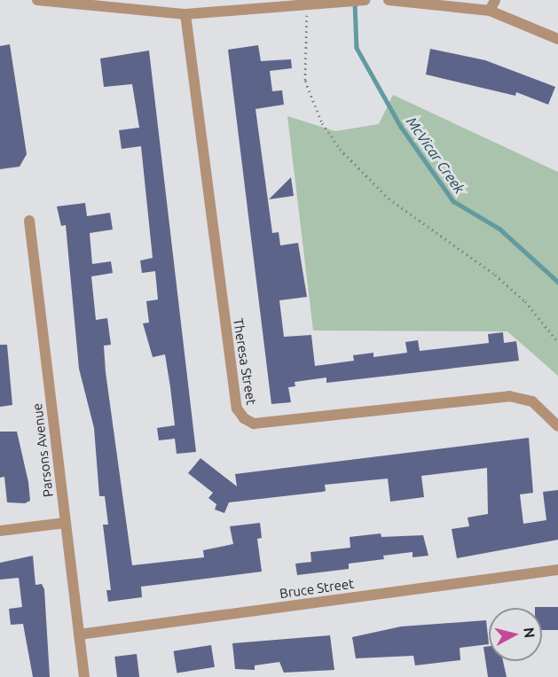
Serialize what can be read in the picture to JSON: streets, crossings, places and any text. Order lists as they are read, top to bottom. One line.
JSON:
{"streets":{"street":["Theresa Street","Parsons Avenue","Bruce Street"]},"crossings":[["Parsons Avenue","Bruce Street"]],"water":["McVicar Creek"],"north":"right"}
